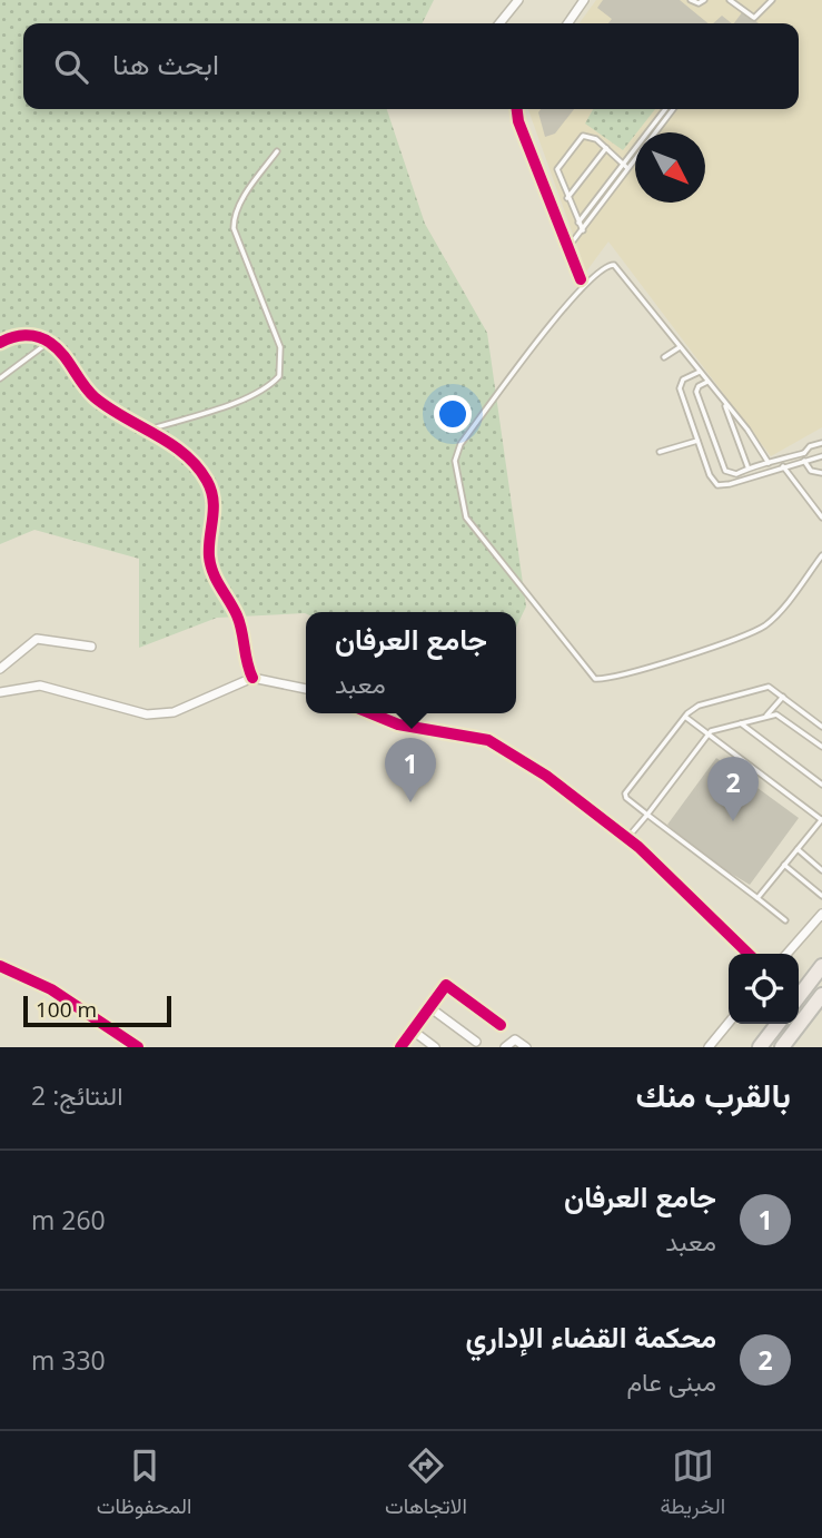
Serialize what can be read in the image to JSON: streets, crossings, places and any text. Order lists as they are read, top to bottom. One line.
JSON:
{"scale_bar":"100 m","north":"bottom right","page":{"search":"ابحث هنا","popup":["جامع العرفان","معبد"],"pins":["1","2"],"scale":"100 m","heading":["بالقرب منك","النتائج: 2"],"list":[{"mark":"1","name":"جامع العرفان","note":"معبد","value":"260 m"},{"mark":"2","name":"محكمة القضاء الإداري","note":"مبنى عام","value":"330 m"}],"nav":["الخريطة","الاتجاهات","المحفوظات"]}}
